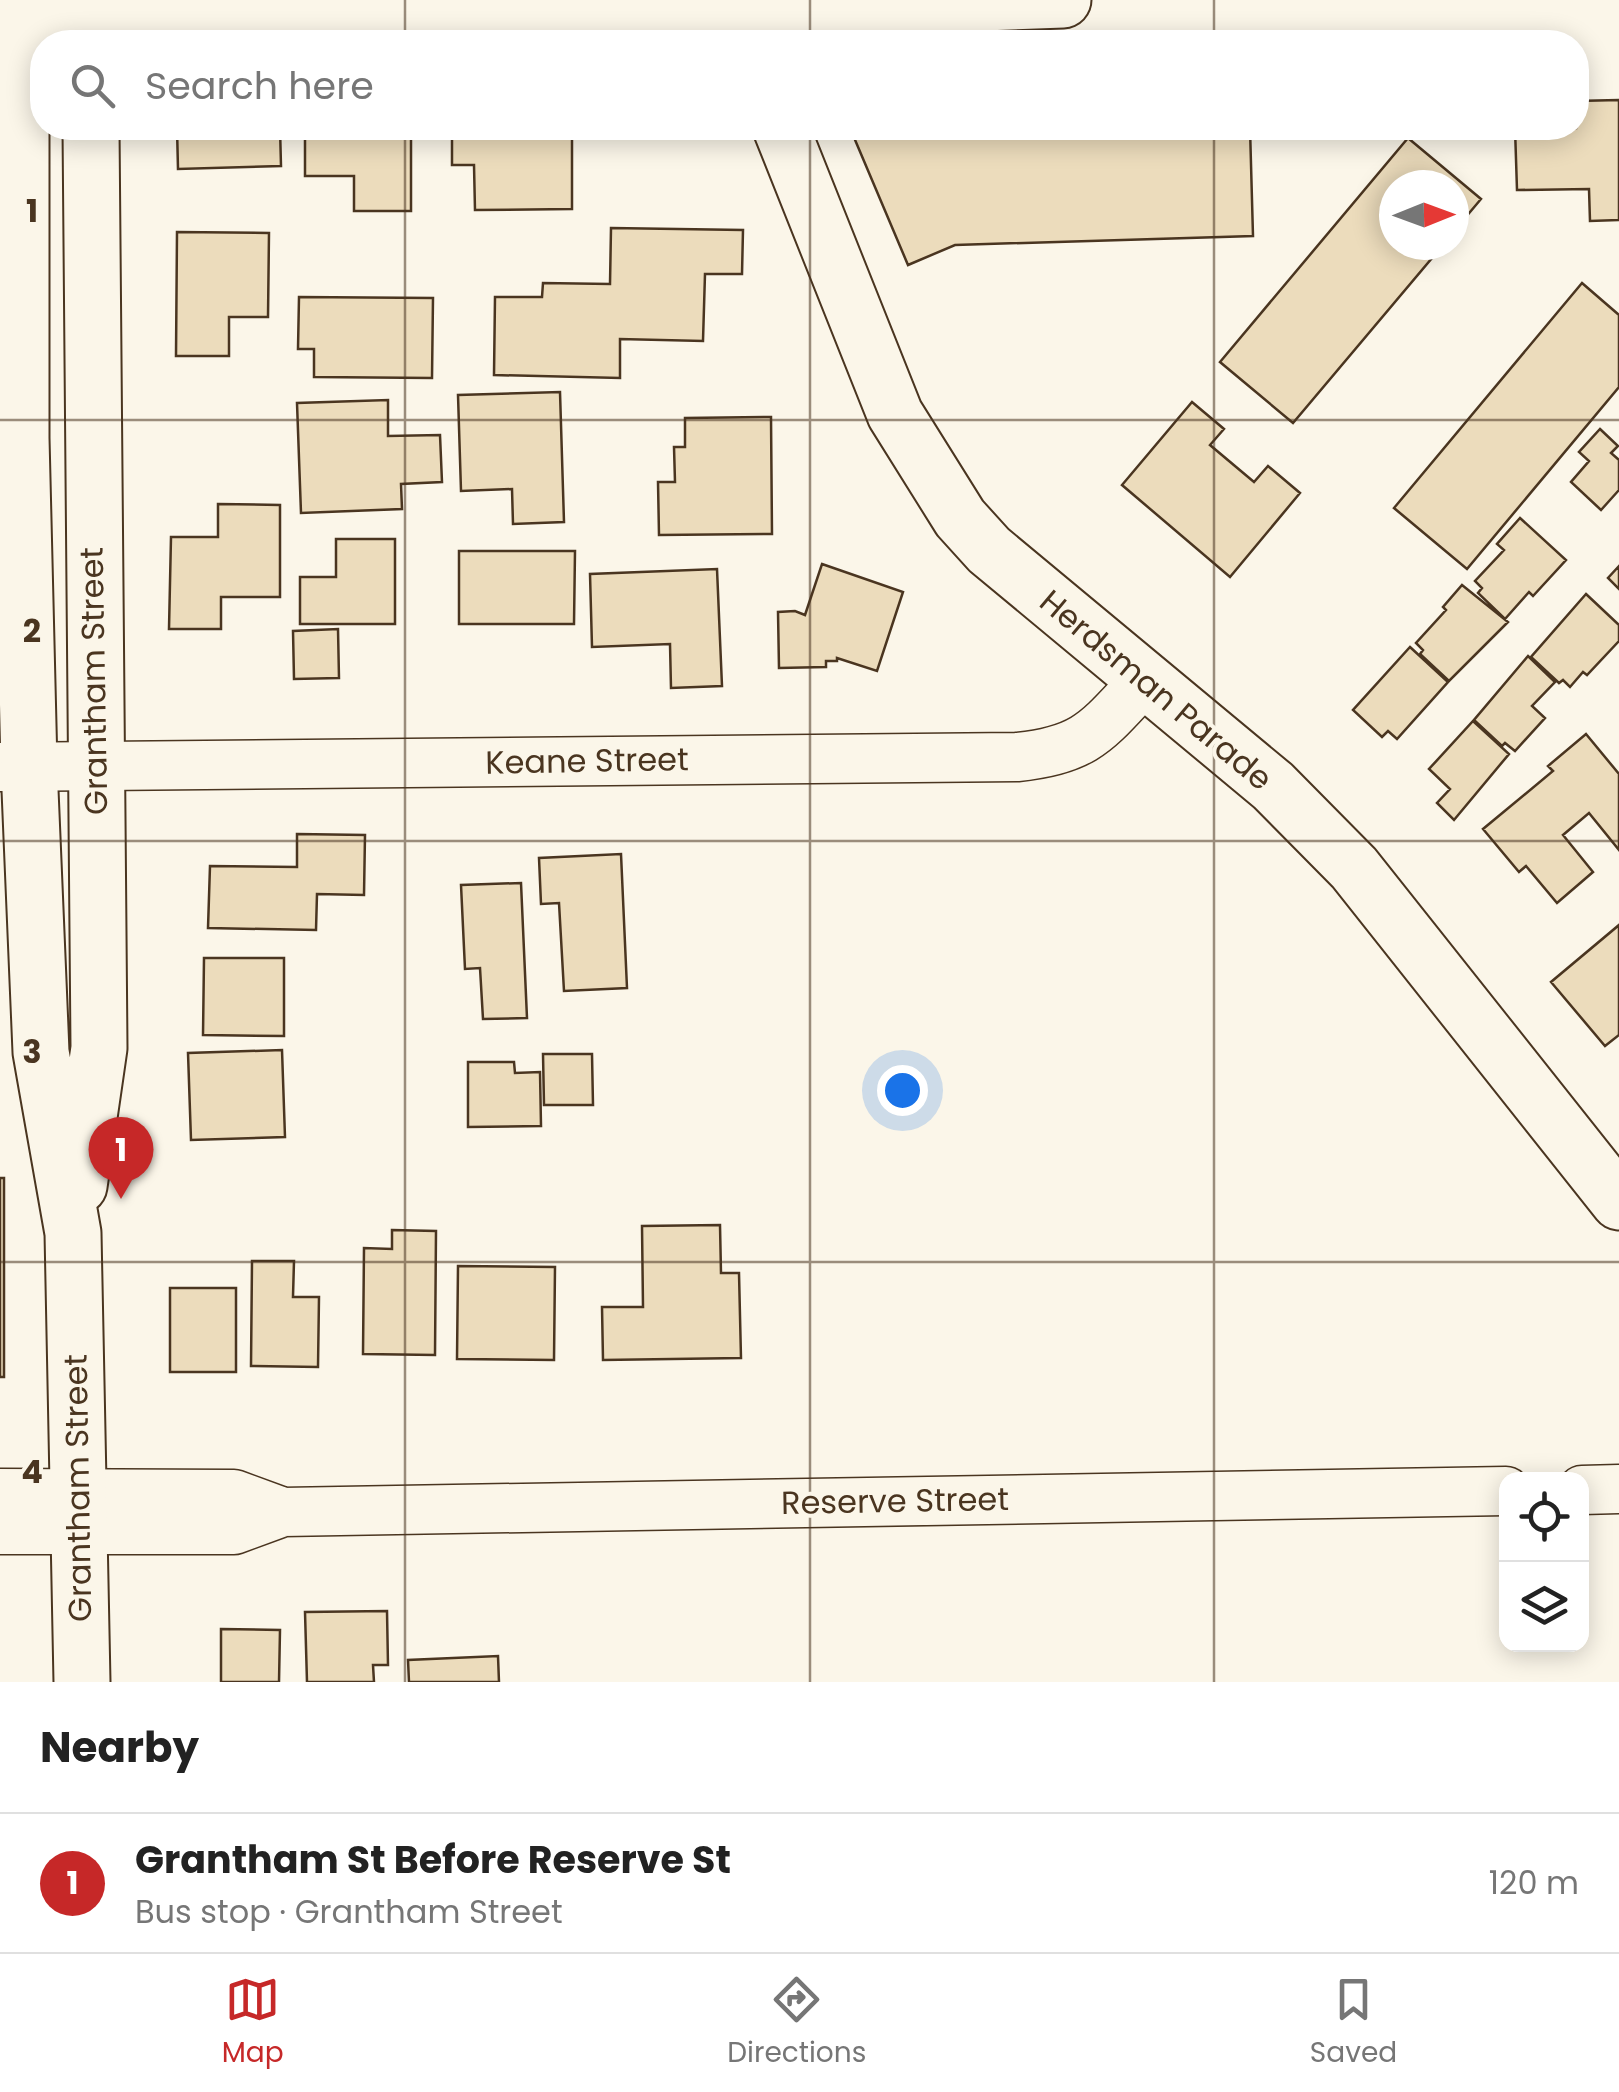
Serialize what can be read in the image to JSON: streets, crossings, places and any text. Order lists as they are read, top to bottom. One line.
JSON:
{"streets":{"main road":["Grantham Street","Herdsman Parade"],"street":["Keane Street","Reserve Street"]},"crossings":[["Grantham Street","Keane Street"],["Grantham Street","Reserve Street"],["Herdsman Parade","Keane Street"]],"north":"right","page":{"search":"Search here","pins":"1","heading":"Nearby","list":[{"mark":"1","name":"Grantham St Before Reserve St","note":"Bus stop · Grantham Street","value":"120 m"}],"nav":["Map","Directions","Saved"]},"grid":{"rows":["1","2","3","4"]}}
